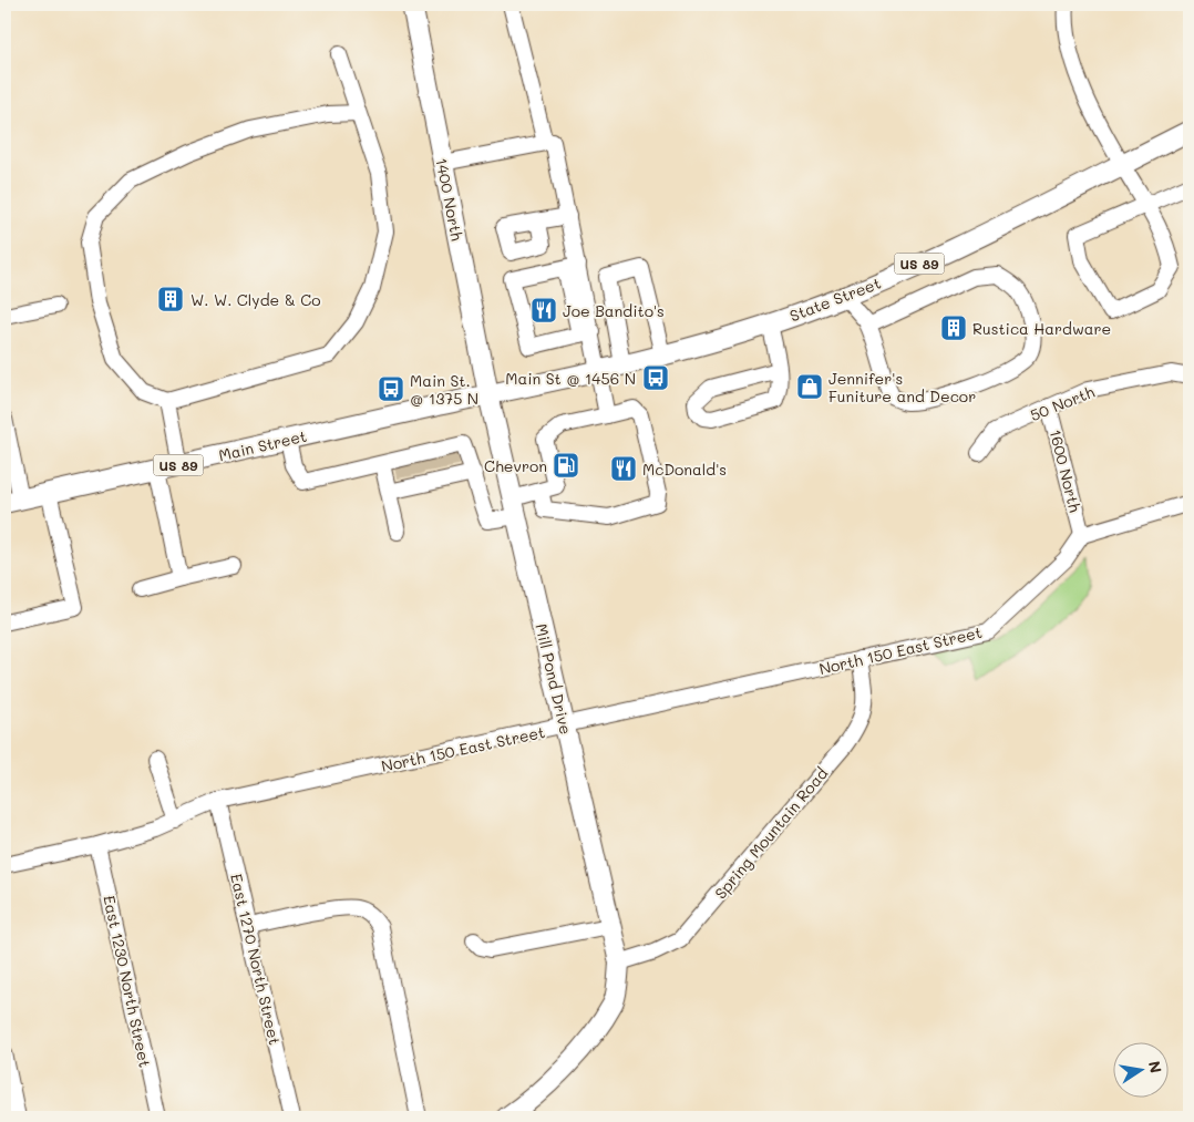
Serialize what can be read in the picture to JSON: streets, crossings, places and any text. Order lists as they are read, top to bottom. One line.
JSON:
{"streets":{"main road":["1400 North","US 89","State Street","Main Street","Mill Pond Drive"],"street":["50 North","1600 North","North 150 East Street","Spring Mountain Road","East 1270 North Street","East 1230 North Street"]},"crossings":[["1400 North","State Street"],["1400 North","Main Street"],["1400 North","Mill Pond Drive"],["State Street","Main Street"],["State Street","Mill Pond Drive"],["50 North","1600 North"],["Main Street","Mill Pond Drive"],["1600 North","North 150 East Street"],["North 150 East Street","Mill Pond Drive"],["North 150 East Street","Spring Mountain Road"],["North 150 East Street","East 1270 North Street"],["North 150 East Street","East 1230 North Street"],["Mill Pond Drive","Spring Mountain Road"]],"places":{"building":["W. W. Clyde & Co","Rustica Hardware"],"restaurant":["Joe Bandito's","McDonald's"],"bus stop":["Main St @ 1456 N","Main St. @ 1375 N"],"shop":["Jennifer's Funiture and Decor"],"fuel station":["Chevron"]},"north":"right"}
